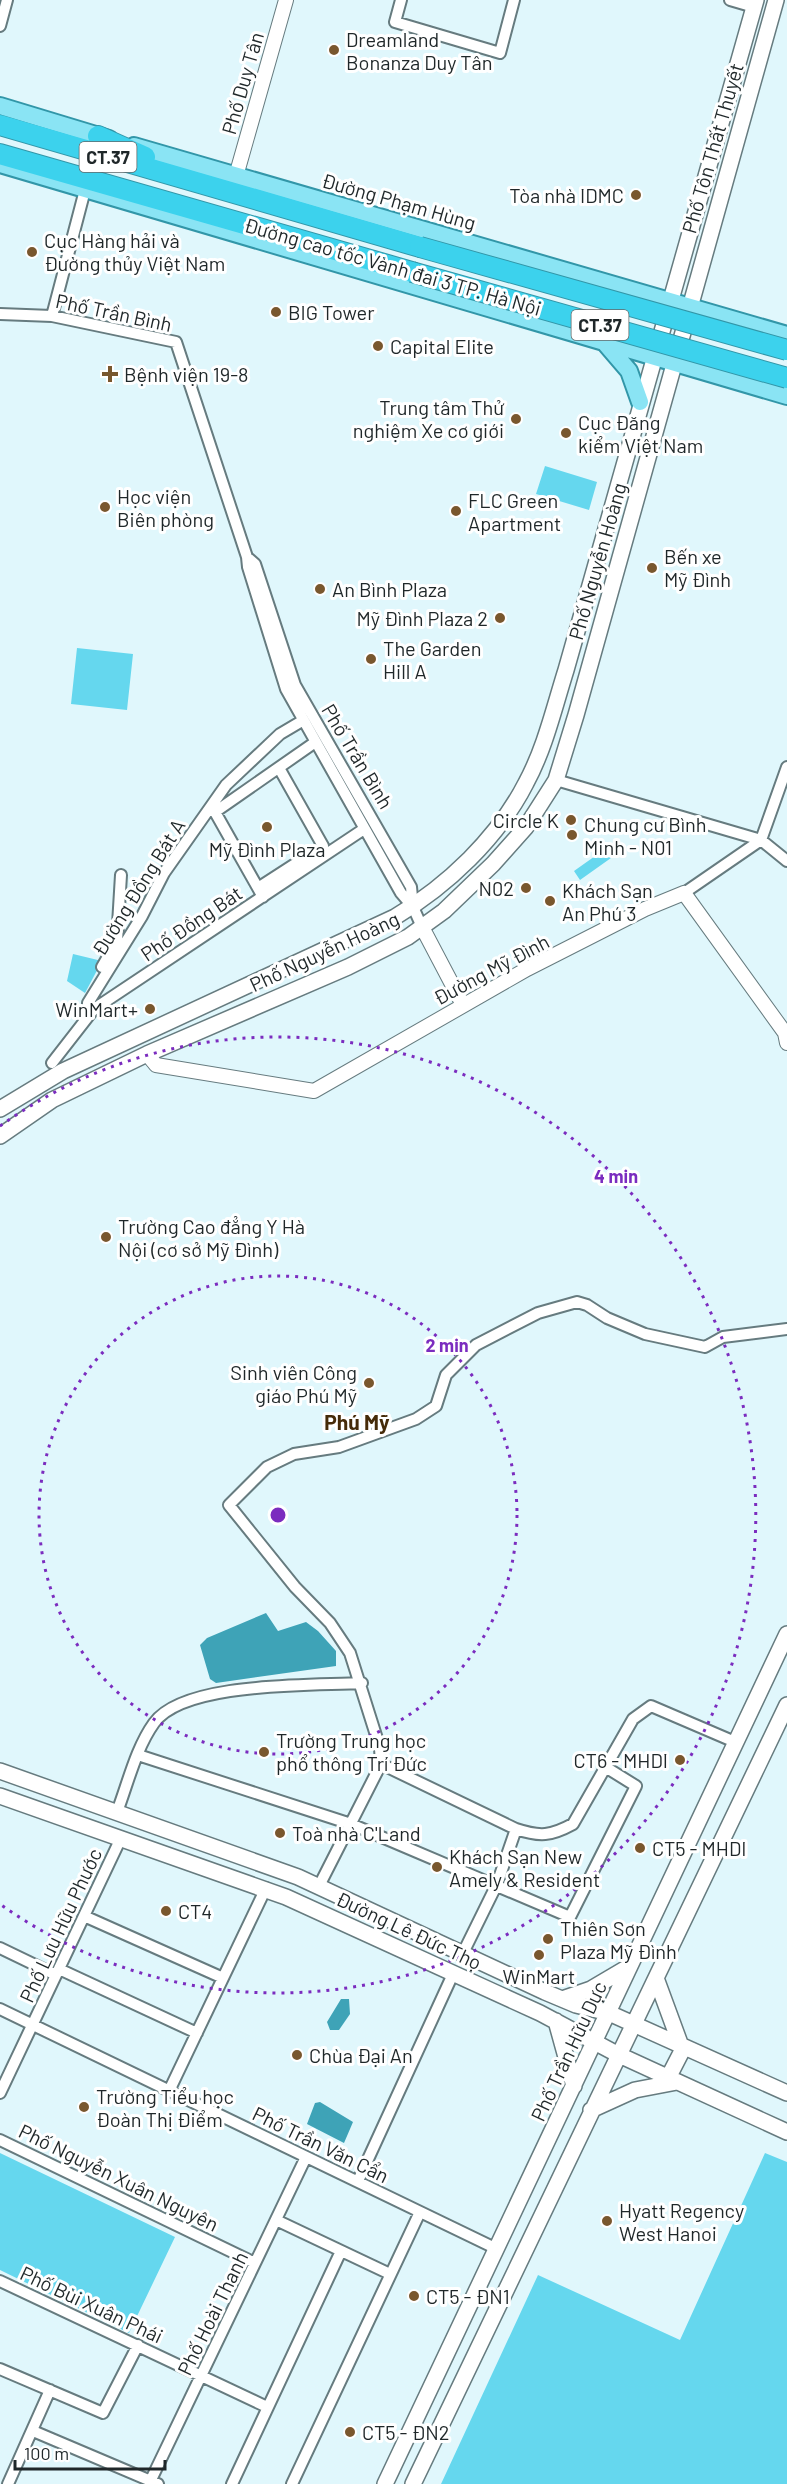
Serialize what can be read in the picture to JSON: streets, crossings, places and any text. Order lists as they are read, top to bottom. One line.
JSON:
{"streets":{"highway":["CT.37","Đường cao tốc Vành đai 3 TP. Hà Nội"],"main road":["Phố Tôn Thất Thuyết","Đường Phạm Hùng","Phố Nguyễn Hoàng","Đường Lê Đức Thọ","Phố Trần Hữu Dực"],"street":["Phố Duy Tân","Phố Trần Bình","Đường Đồng Bát A","Phố Đồng Bát","Đường Mỹ Đình","Phố Lưu Hữu Phước","Phố Trần Văn Cẩn","Phố Nguyễn Xuân Nguyên","Phố Bùi Xuân Phái","Phố Hoài Thanh"]},"crossings":[["Phố Duy Tân","Đường Phạm Hùng"],["Phố Tôn Thất Thuyết","Đường Phạm Hùng"],["Phố Tôn Thất Thuyết","Phố Nguyễn Hoàng"],["Đường Phạm Hùng","Đường cao tốc Vành đai 3 TP. Hà Nội"],["Phố Trần Bình","Phố Nguyễn Hoàng"],["Phố Trần Bình","Đường Đồng Bát A"],["Phố Trần Bình","Phố Đồng Bát"],["Phố Trần Bình","Đường Mỹ Đình"],["Phố Nguyễn Hoàng","Đường Mỹ Đình"],["Phố Lưu Hữu Phước","Đường Lê Đức Thọ"],["Phố Lưu Hữu Phước","Phố Trần Văn Cẩn"],["Đường Lê Đức Thọ","Phố Trần Hữu Dực"],["Phố Trần Hữu Dực","Phố Trần Văn Cẩn"],["Phố Trần Văn Cẩn","Phố Hoài Thanh"],["Phố Nguyễn Xuân Nguyên","Phố Hoài Thanh"],["Phố Bùi Xuân Phái","Phố Hoài Thanh"]],"districts":["Phú Mỹ"],"places":{"other":["Dreamland Bonanza Duy Tân","Tòa nhà IDMC","Cục Hàng hải và Đường thủy Việt Nam","BIG Tower","Capital Elite","Trung tâm Thử nghiệm Xe cơ giới","Cục Đăng kiểm Việt Nam","Học viện Biên phòng","FLC Green Apartment","Bến xe Mỹ Đình","An Bình Plaza","Mỹ Đình Plaza 2","The Garden Hill A","Circle K","Mỹ Đình Plaza","Chung cư Bình Minh - N01","N02","Khách Sạn An Phú 3","WinMart+","Trường Cao đẳng Y Hà Nội (cơ sở Mỹ Đình)","Sinh viên Công giáo Phú Mỹ","Trường Trung học phổ thông Trí Đức","CT6 - MHDI","Toà nhà C'Land","CT5 - MHDI","Khách Sạn New Amely & Resident","CT4","Thiên Sơn Plaza Mỹ Đình","WinMart","Chùa Đại An","Trường Tiểu học Đoàn Thị Điểm","Hyatt Regency West Hanoi","CT5 - ĐN1","CT5 - ĐN2"],"health":["Bệnh viện 19-8"]},"scale_bar":"100 m","rings":["4 min","2 min"]}
